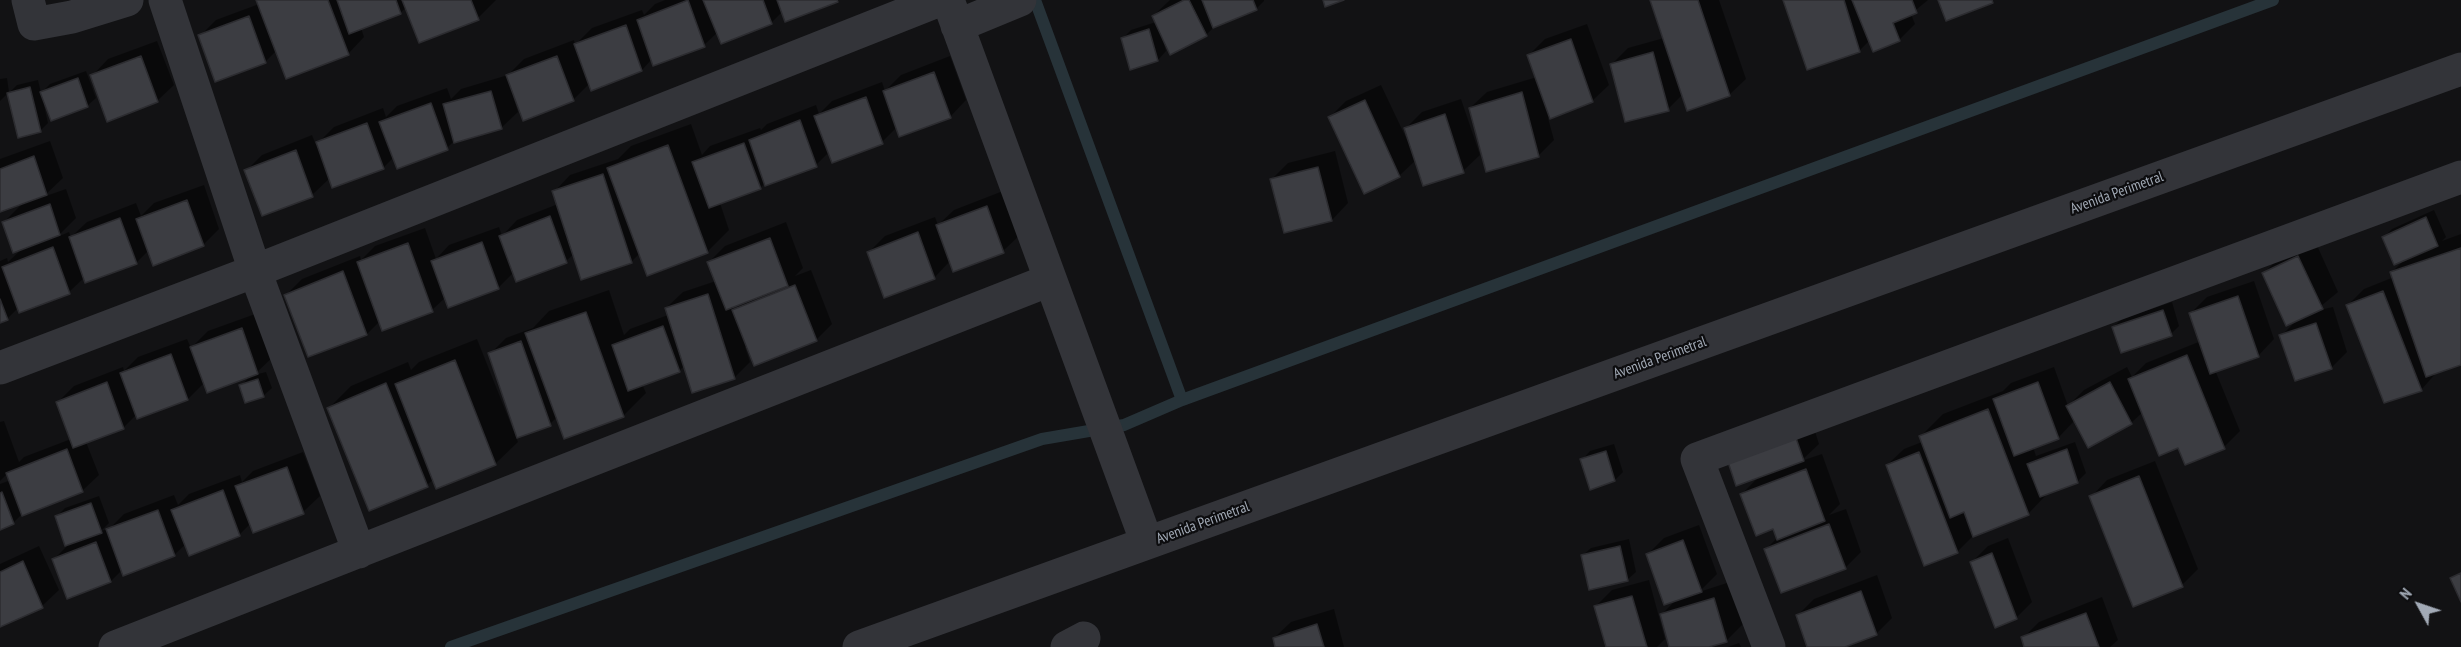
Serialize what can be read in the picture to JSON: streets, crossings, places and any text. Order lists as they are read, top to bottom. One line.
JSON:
{"streets":{"street":["Avenida Perimetral"]},"north":"top left"}
